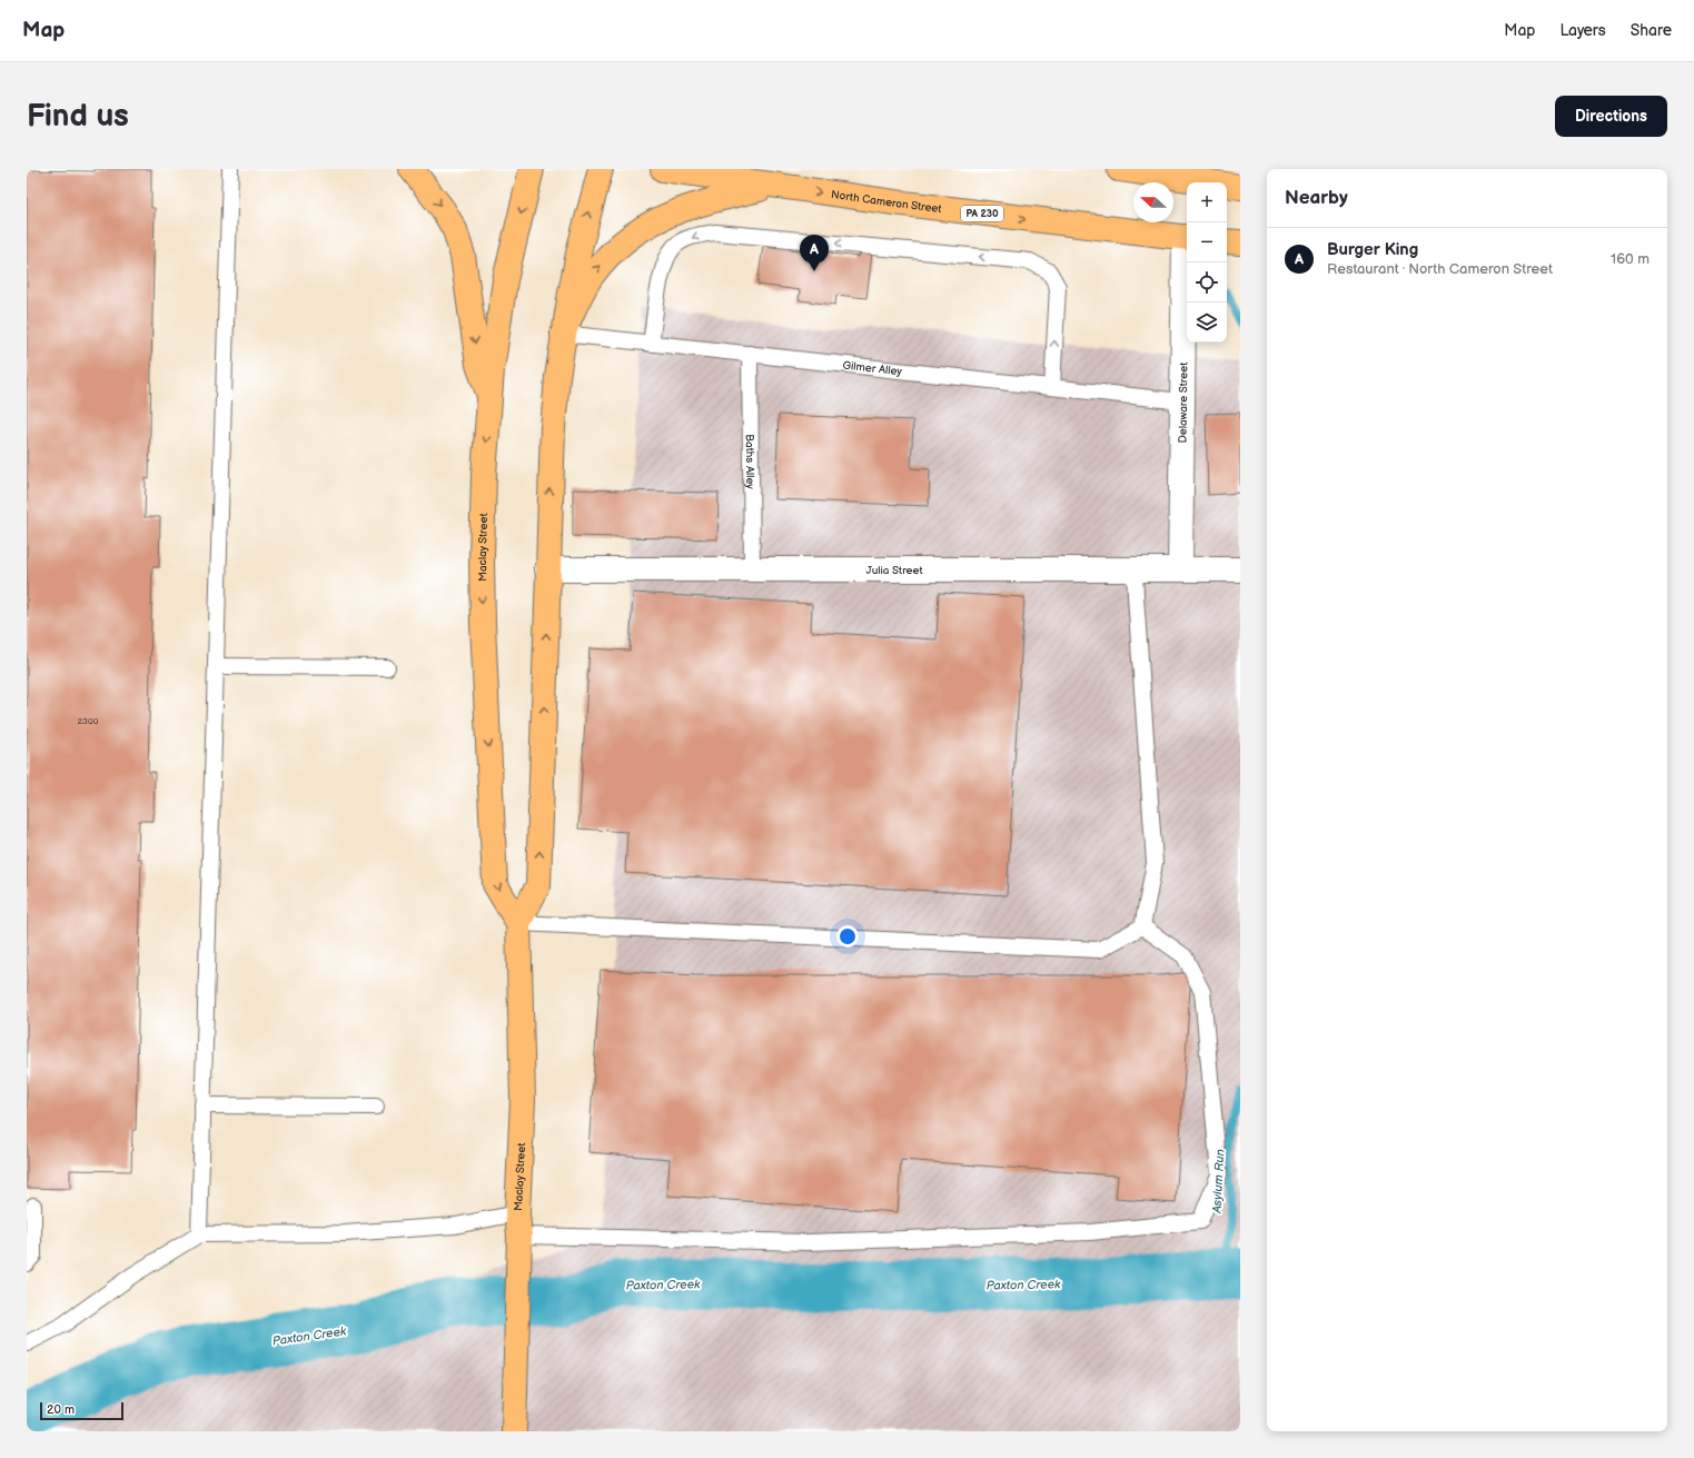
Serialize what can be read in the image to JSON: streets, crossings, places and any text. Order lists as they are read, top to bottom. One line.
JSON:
{"streets":{"main road":["North Cameron Street","PA 230","Maclay Street"],"street":["Delaware Street","Julia Street"],"lane":["Gilmer Alley","Baths Alley"]},"crossings":[["North Cameron Street","Delaware Street"],["Gilmer Alley","Delaware Street"],["Gilmer Alley","Baths Alley"],["Gilmer Alley","Maclay Street"],["Delaware Street","Julia Street"],["Baths Alley","Julia Street"],["Maclay Street","Julia Street"]],"one_way":["North Cameron Street"],"water":["Asylum Run","Paxton Creek"],"house_numbers":["2300"],"scale_bar":"20 m","north":"left","page":{"header":"Map","nav":["Map","Layers","Share"],"buttons":"Directions","title":"Find us","heading":"Nearby","map_buttons":["+","−"],"list":[{"mark":"A","name":"Burger King","note":"Restaurant · North Cameron Street","value":"160 m"}],"pins":"A","scale":"20 m"}}
